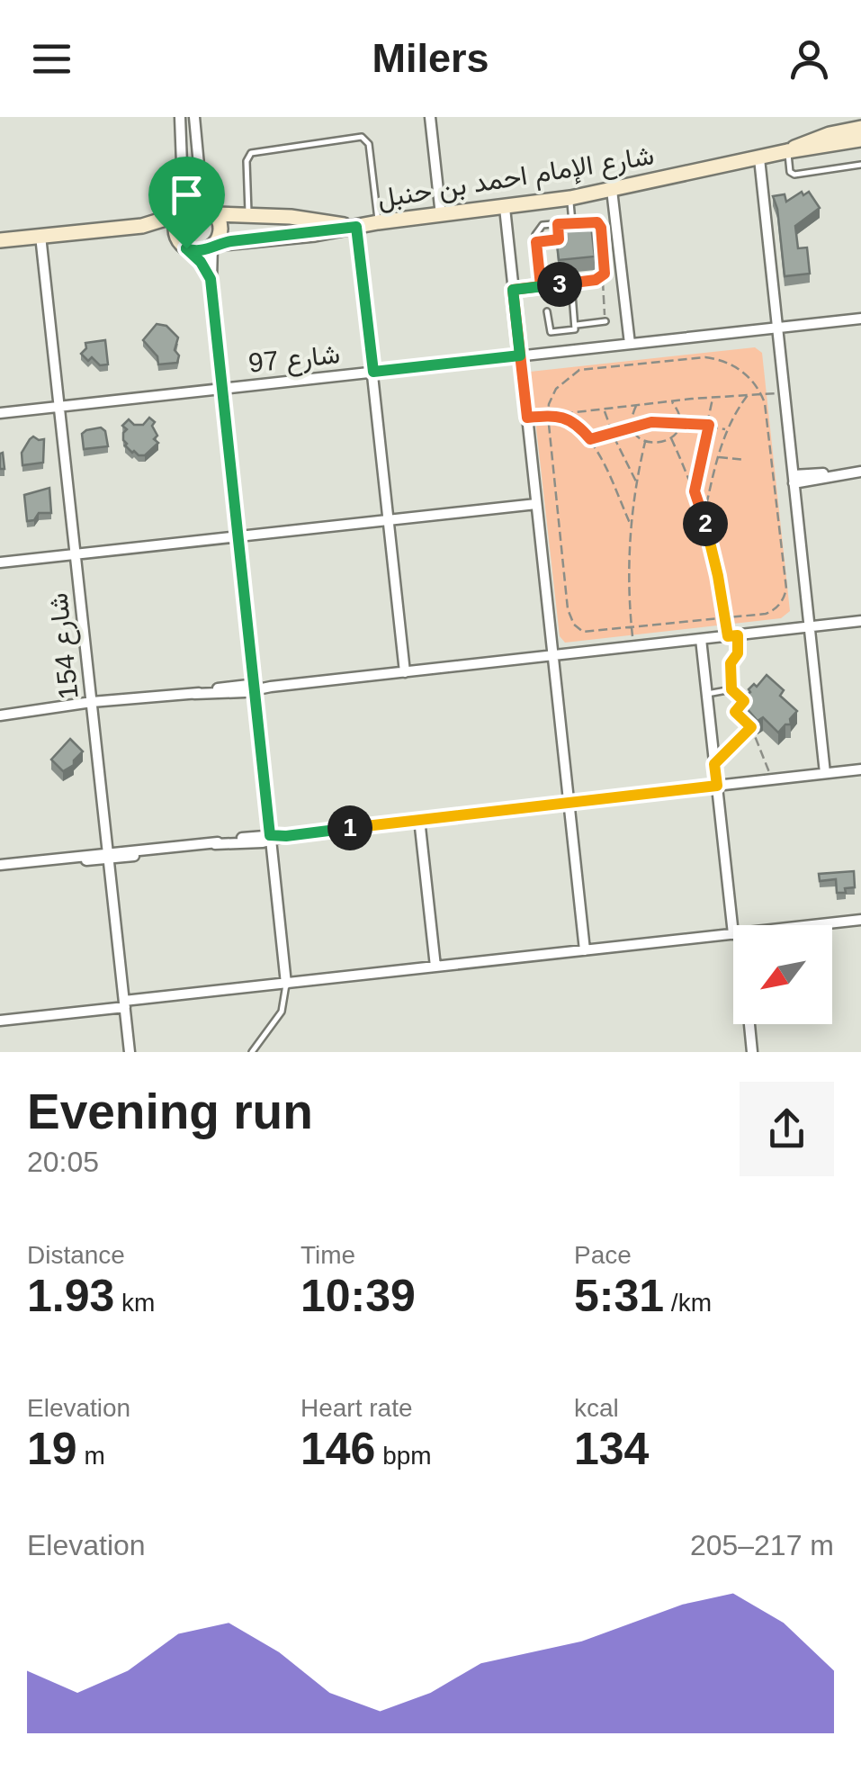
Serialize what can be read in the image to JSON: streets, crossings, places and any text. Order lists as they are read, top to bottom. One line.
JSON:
{"streets":{"street":["شارع الإمام احمد بن حنبل","شارع 97","شارع 154"]},"crossings":[["شارع 97","شارع 154"]],"north":"bottom left","page":{"header":"Milers","pins":["3","2","1"],"heading":["Evening run","20:05"],"stats":[["Distance","1.93 km"],["Time","10:39"],["Pace","5:31 /km"],["Elevation","19 m"],["Heart rate","146 bpm"],["kcal","134"]],"chart":["Elevation","205–217 m"]}}
